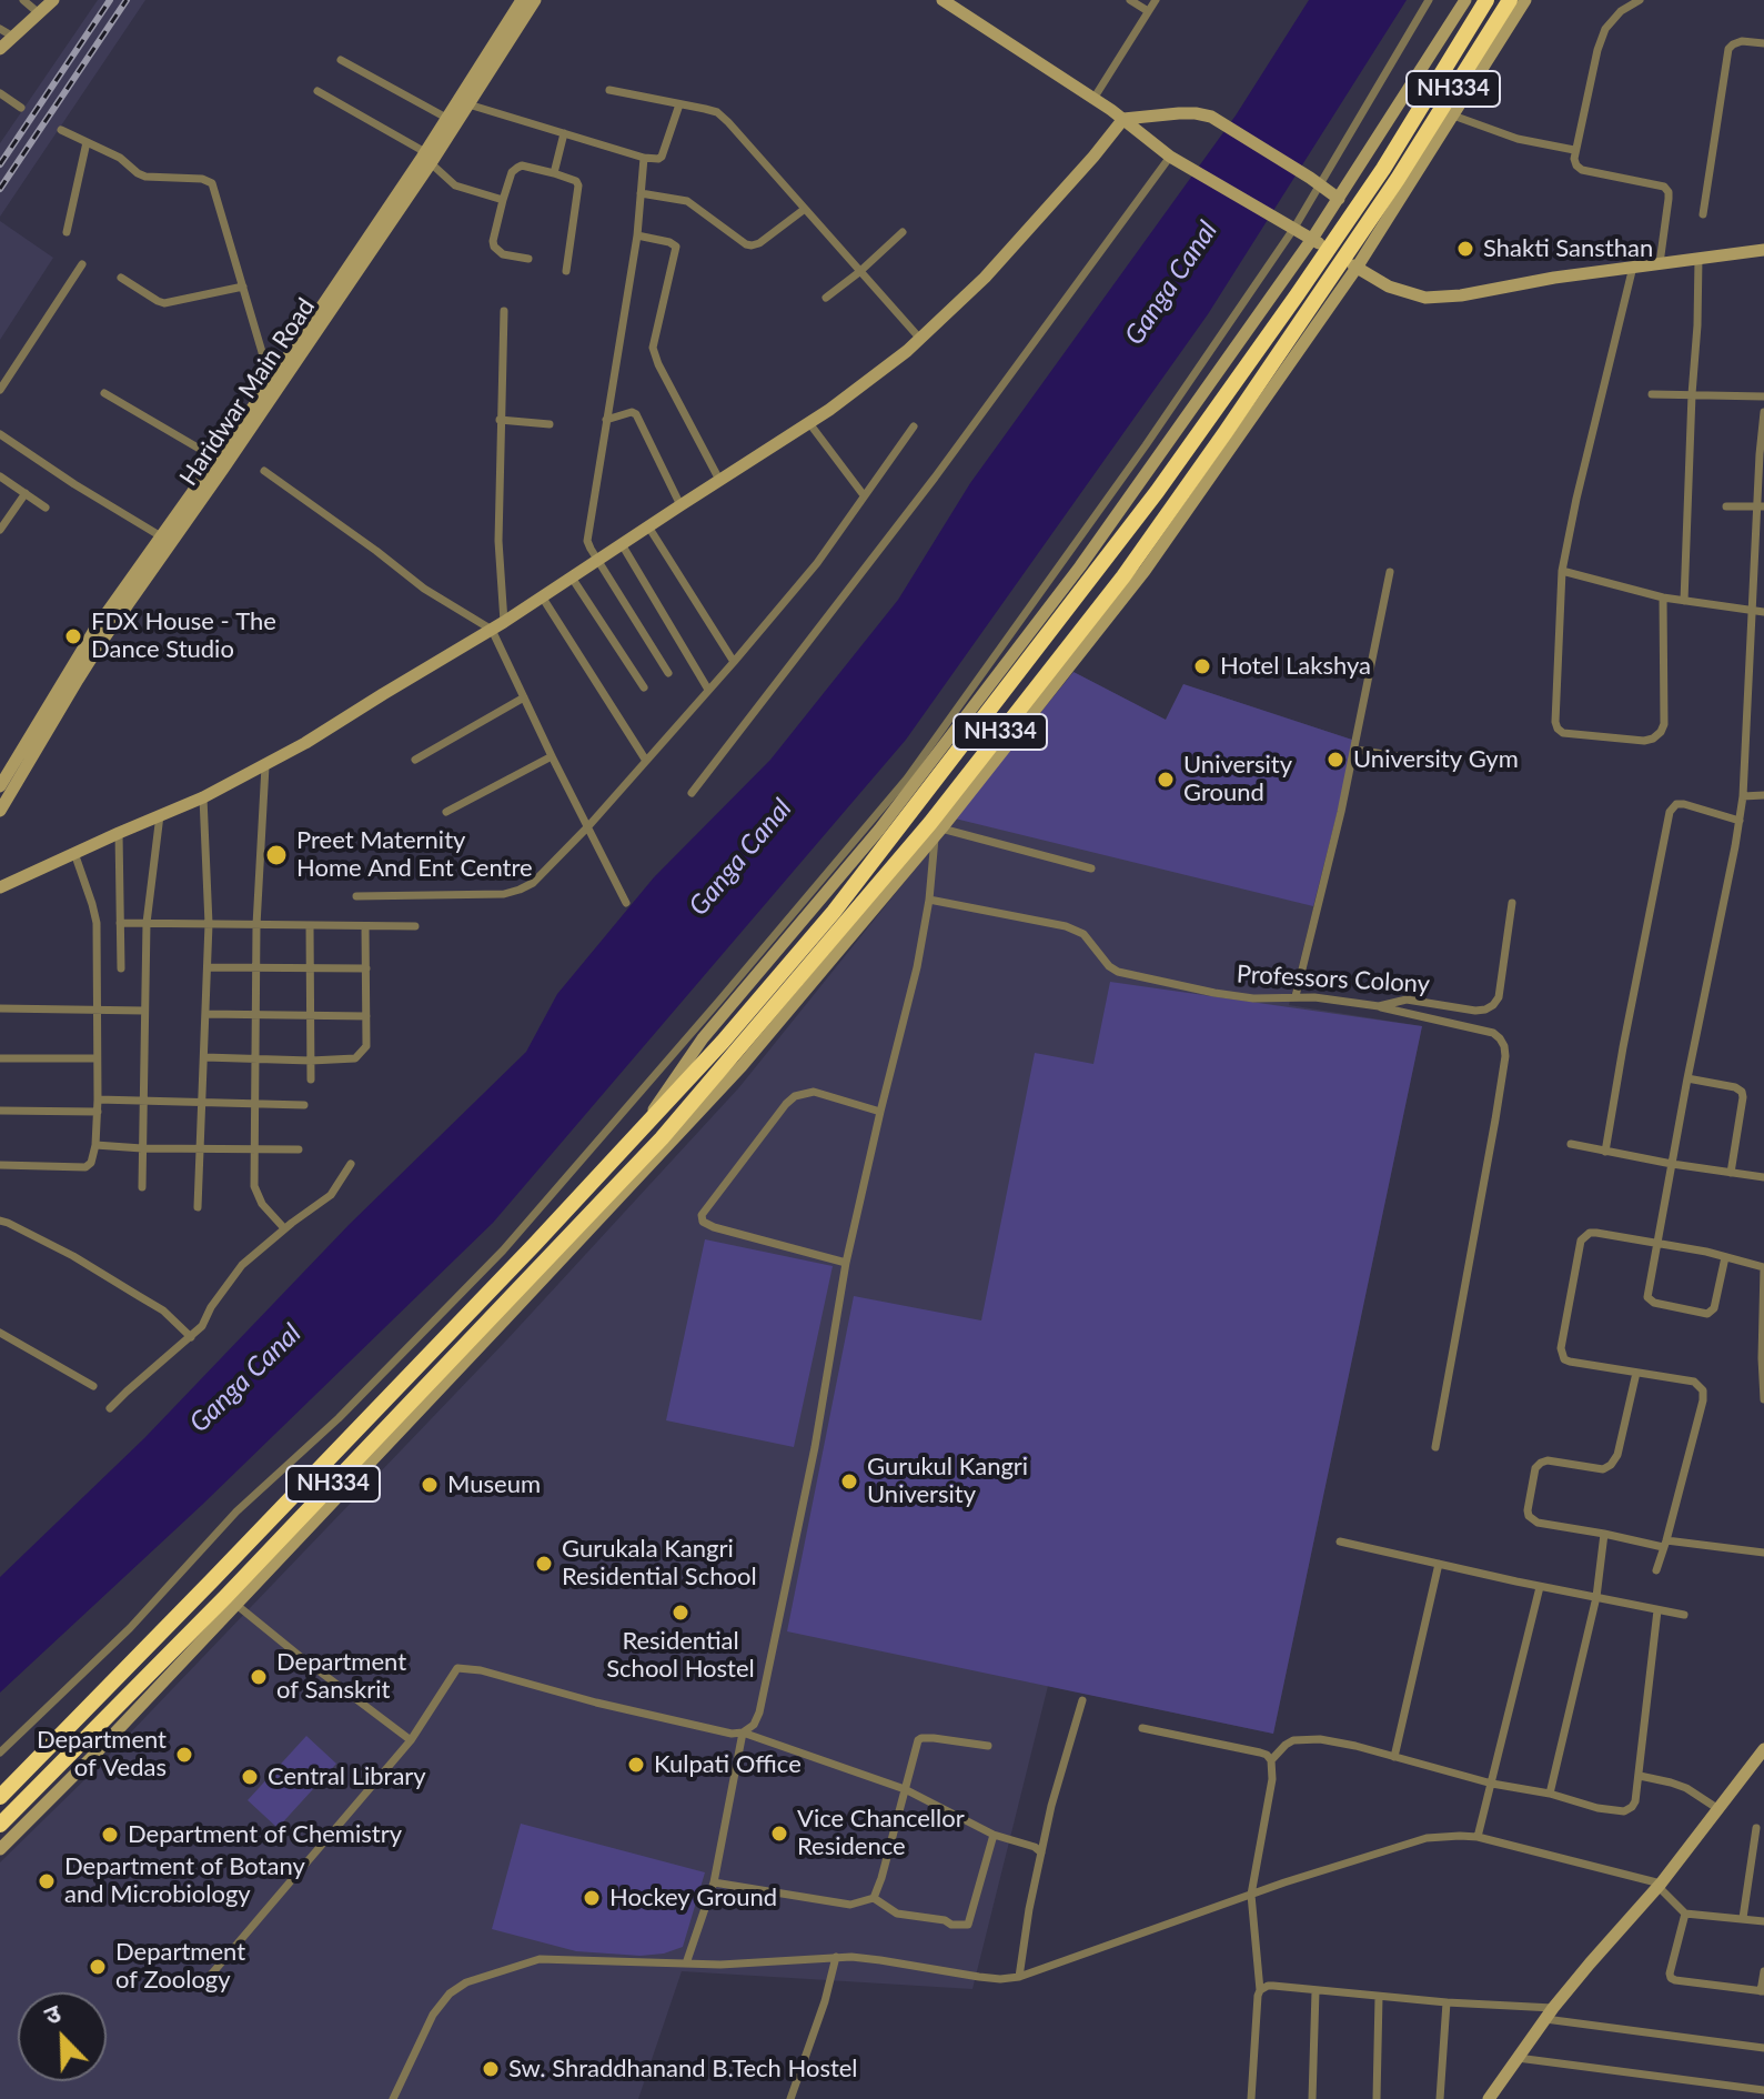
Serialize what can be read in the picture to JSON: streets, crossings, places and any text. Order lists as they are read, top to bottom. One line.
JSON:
{"streets":{"highway":["NH334"],"street":["Haridwar Main Road","Professors Colony"]},"water":["Ganga Canal"],"places":["Shakti Sansthan","FDX House - The Dance Studio","Hotel Lakshya","University Gym","University Ground","Preet Maternity Home And Ent Centre","Gurukul Kangri University","Museum","Gurukala Kangri Residential School","Residential School Hostel","Department of Sanskrit","Department of Vedas","Kulpati Office","Central Library","Vice Chancellor Residence","Department of Chemistry","Department of Botany and Microbiology","Hockey Ground","Department of Zoology","Sw. Shraddhanand B.Tech Hostel"],"north":"top left"}
